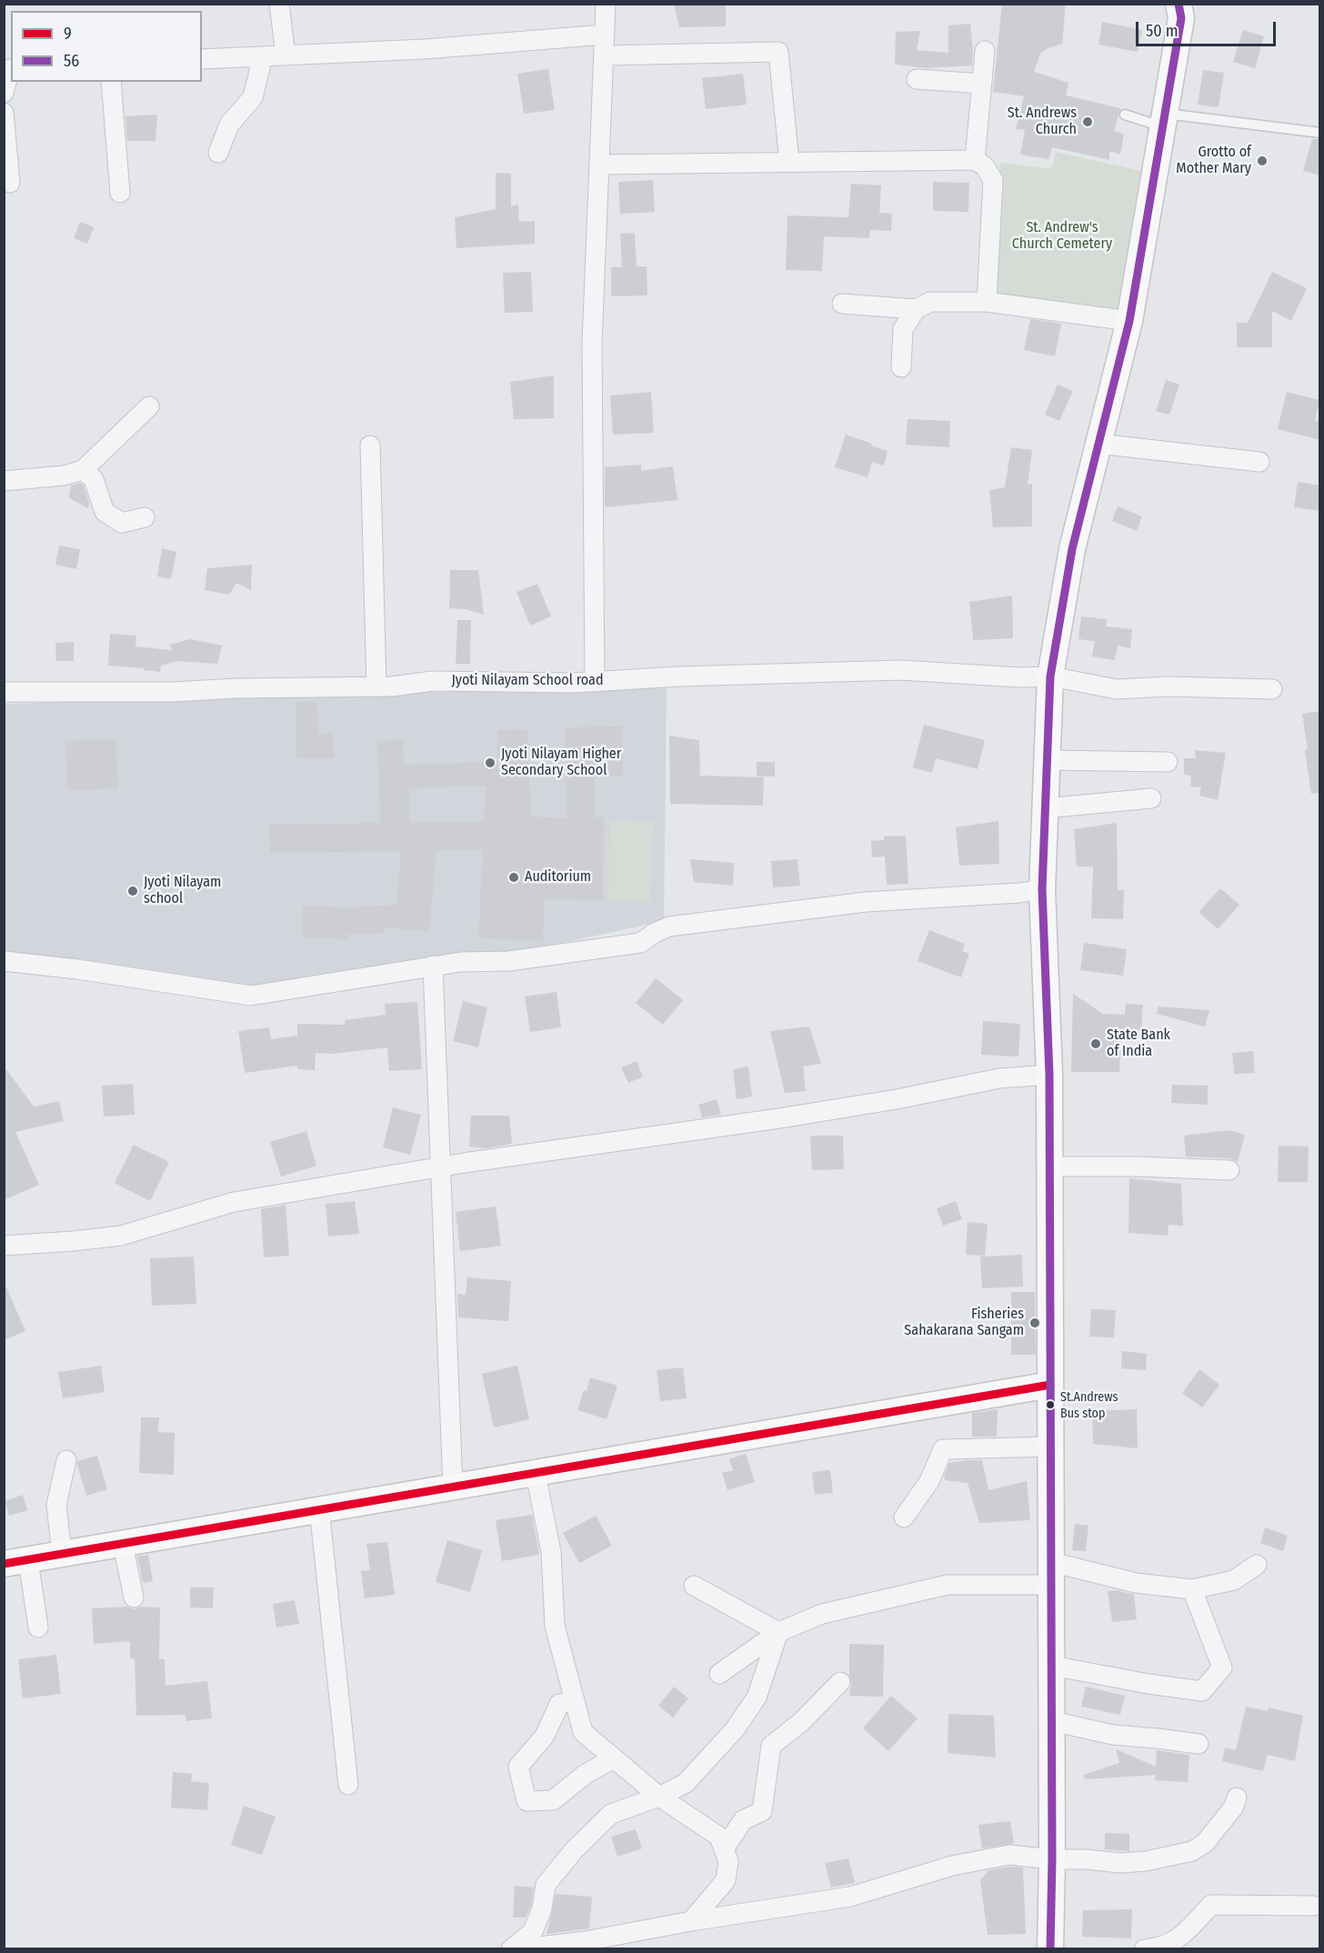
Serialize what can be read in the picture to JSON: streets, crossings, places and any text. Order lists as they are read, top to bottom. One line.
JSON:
{"streets":{"street":["Jyoti Nilayam School road"]},"parks":["St. Andrew's Church Cemetery"],"places":["St. Andrews Church","Grotto of Mother Mary","Jyoti Nilayam Higher Secondary School","Auditorium","Jyoti Nilayam school","State Bank of India","Fisheries Sahakarana Sangam","St.Andrews Bus stop"],"lines":["transit line 56","transit line 9"],"legend":["9","56"],"scale_bar":"50 m"}
